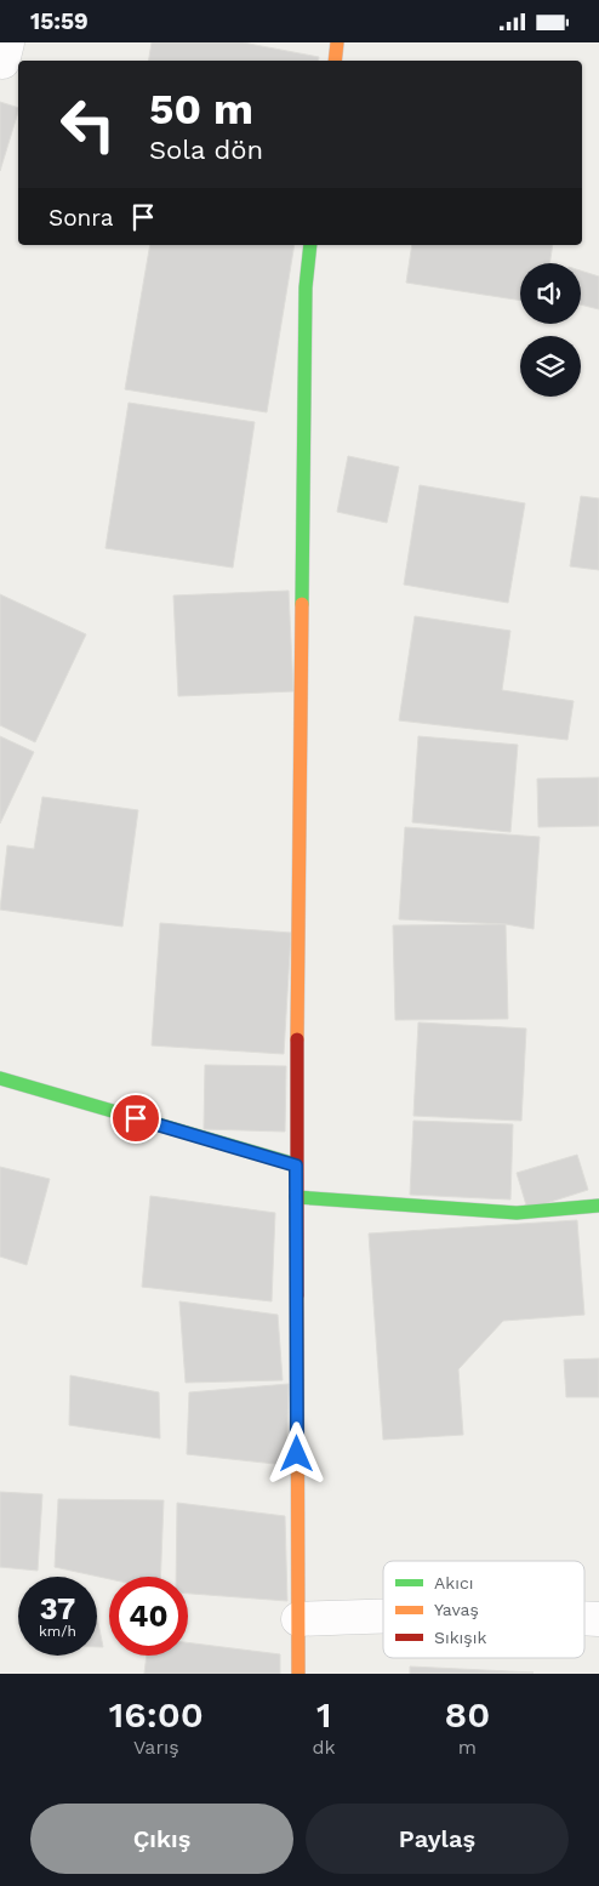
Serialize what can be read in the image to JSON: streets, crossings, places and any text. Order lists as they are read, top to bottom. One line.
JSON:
{"legend":["Akıcı","Yavaş","Sıkışık"],"page":{"status":"15:59","turn":["50 m","Sola dön"],"then":"Sonra","speed":"37 km/h","limit":"40","eta":["16:00","Varış","1","dk","80","m"],"buttons":["Çıkış","Paylaş"]}}
